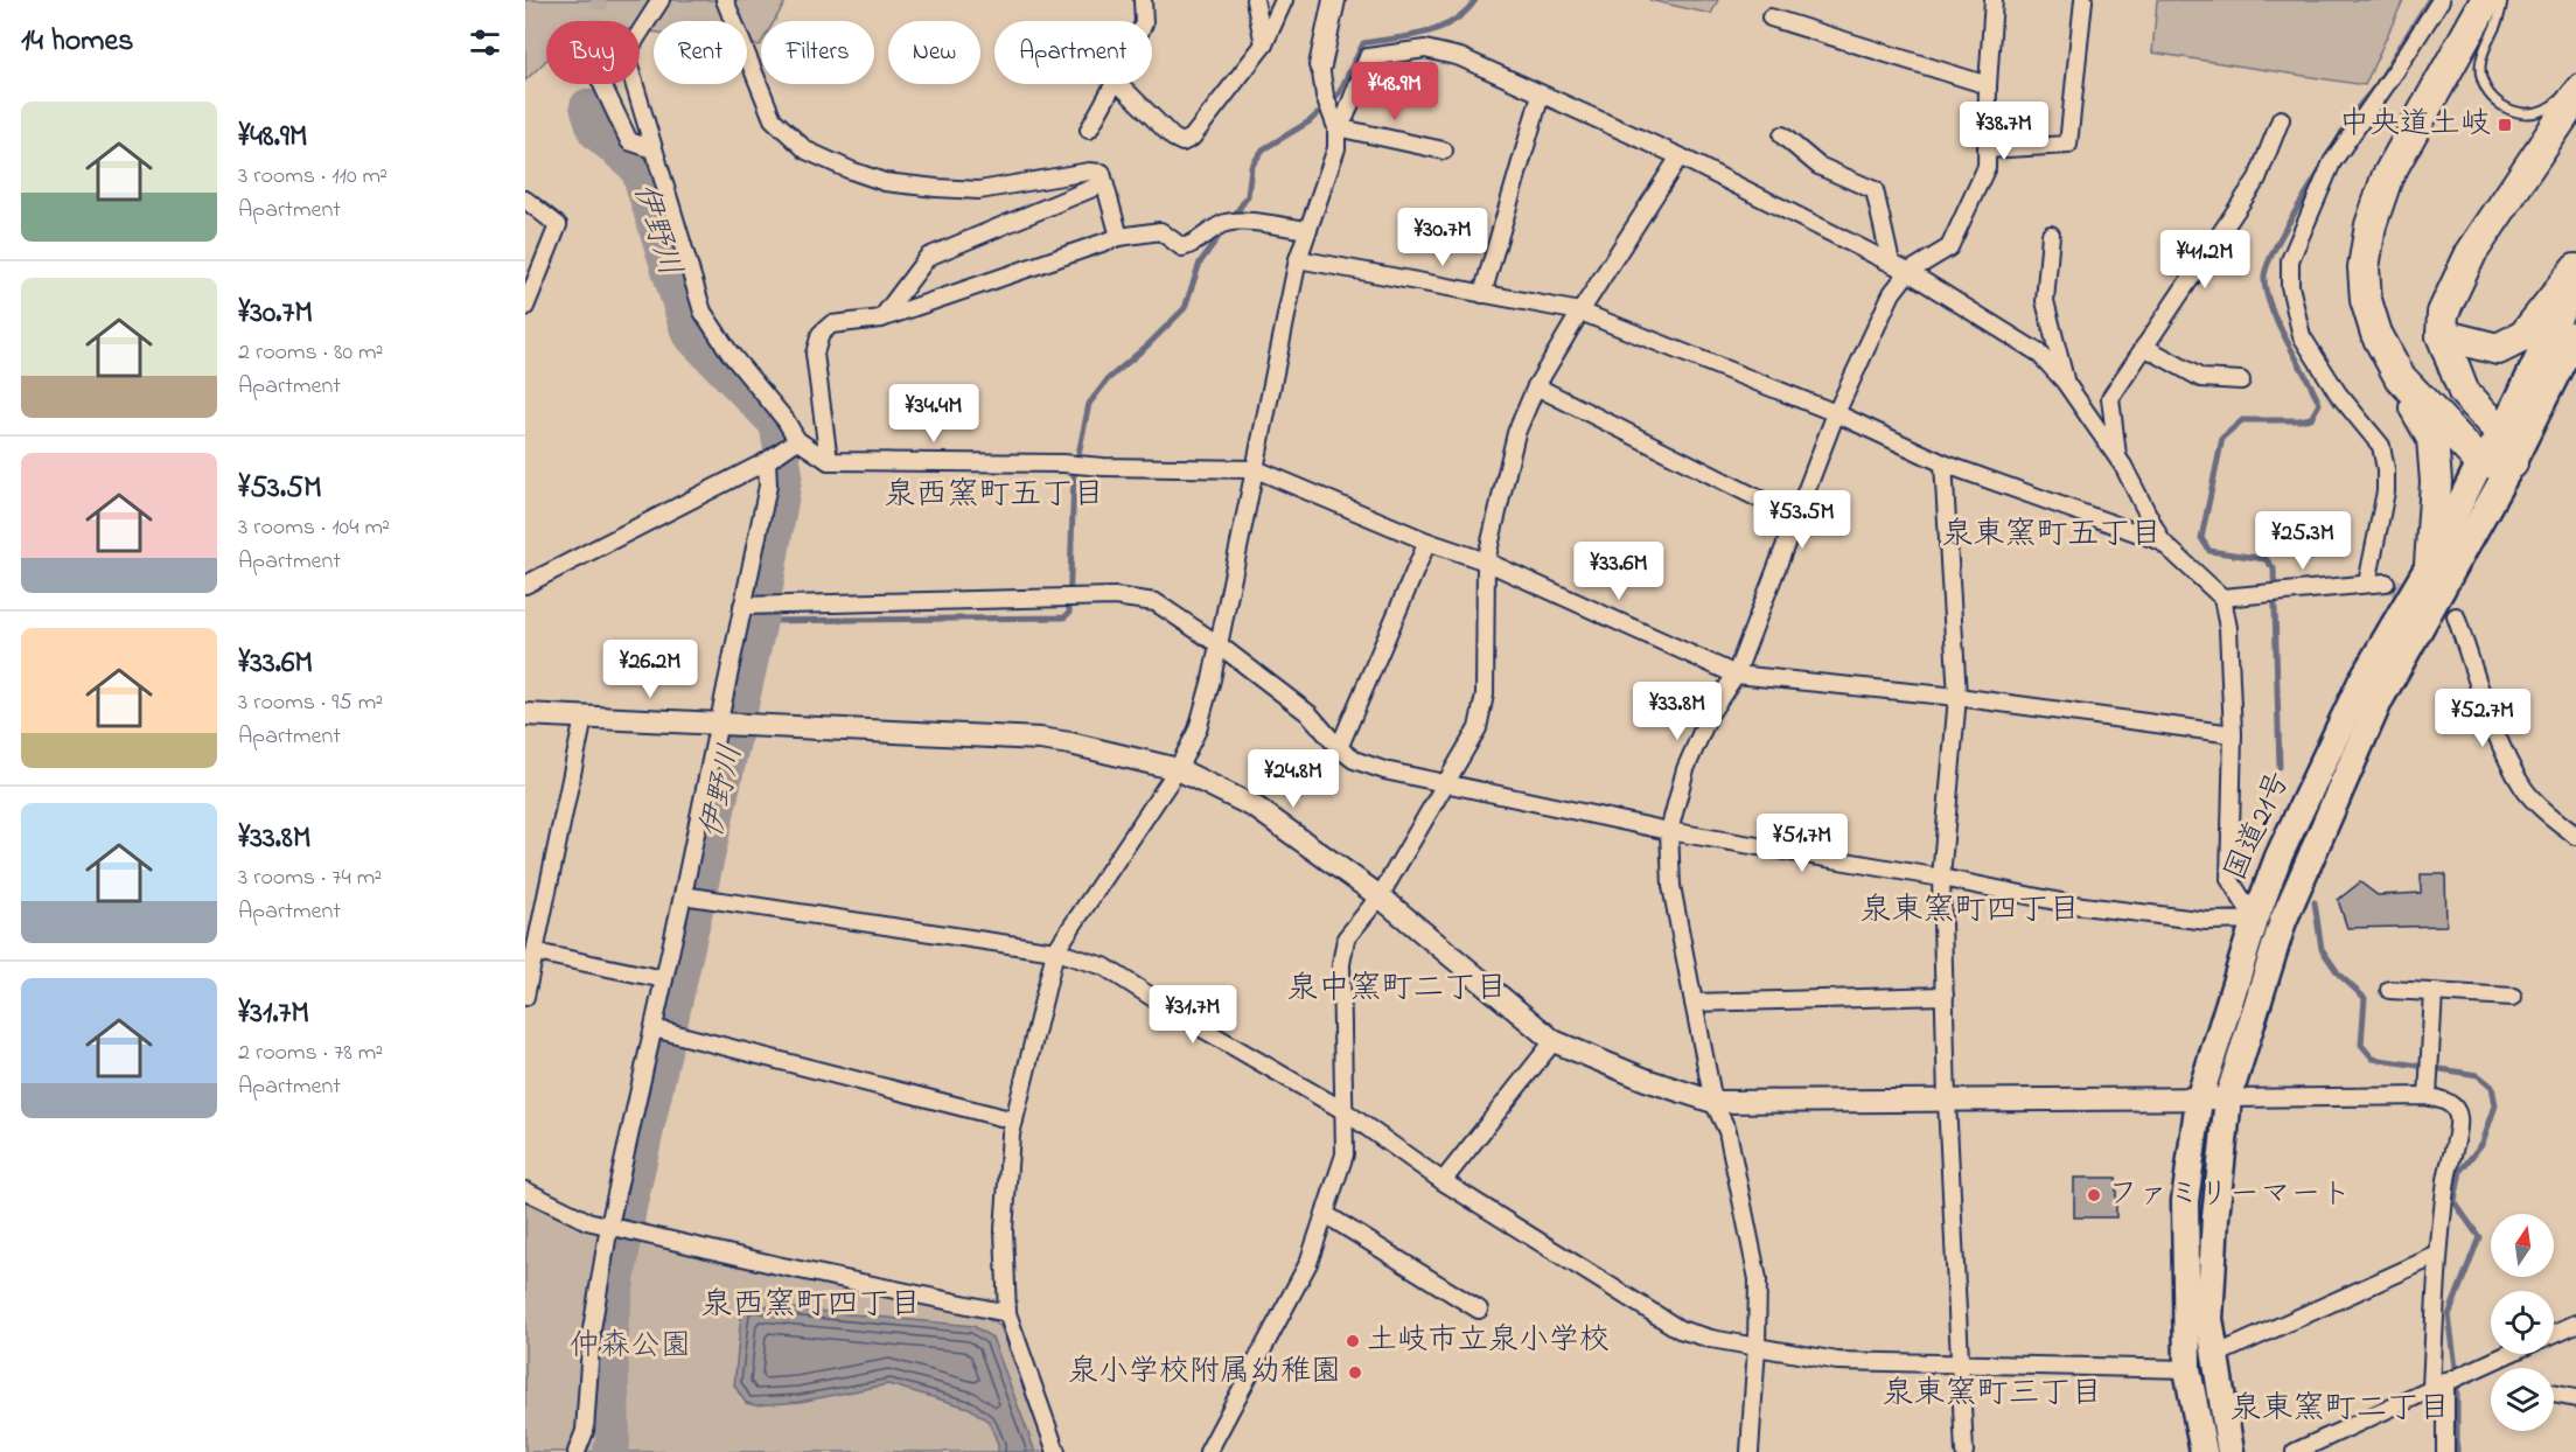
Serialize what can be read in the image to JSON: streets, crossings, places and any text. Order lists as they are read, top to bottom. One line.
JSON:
{"streets":{"highway":["国道21号"]},"districts":["泉西窯町五丁目","泉東窯町五丁目","泉東窯町四丁目","泉中窯町二丁目","泉西窯町四丁目","泉東窯町三丁目","泉東窯町二丁目"],"water":["伊野川"],"parks":["仲森公園"],"places":{"transit":["中央道土岐"],"other":["ファミリーマート","土岐市立泉小学校","泉小学校附属幼稚園"]},"north":"top","page":{"heading":"14 homes","chip":["Buy","Rent","Filters","New","Apartment"],"price":["¥48.9M","¥38.7M","¥30.7M","¥41.2M","¥34.4M","¥53.5M","¥25.3M","¥33.6M","¥26.2M","¥33.8M","¥52.7M","¥24.8M","¥51.7M","¥31.7M"],"list":[{"name":"¥48.9M","note":"3 rooms · 110 m² · Apartment"},{"name":"¥30.7M","note":"2 rooms · 80 m² · Apartment"},{"name":"¥53.5M","note":"3 rooms · 104 m² · Apartment"},{"name":"¥33.6M","note":"3 rooms · 95 m² · Apartment"},{"name":"¥33.8M","note":"3 rooms · 74 m² · Apartment"},{"name":"¥31.7M","note":"2 rooms · 78 m² · Apartment"}]}}
